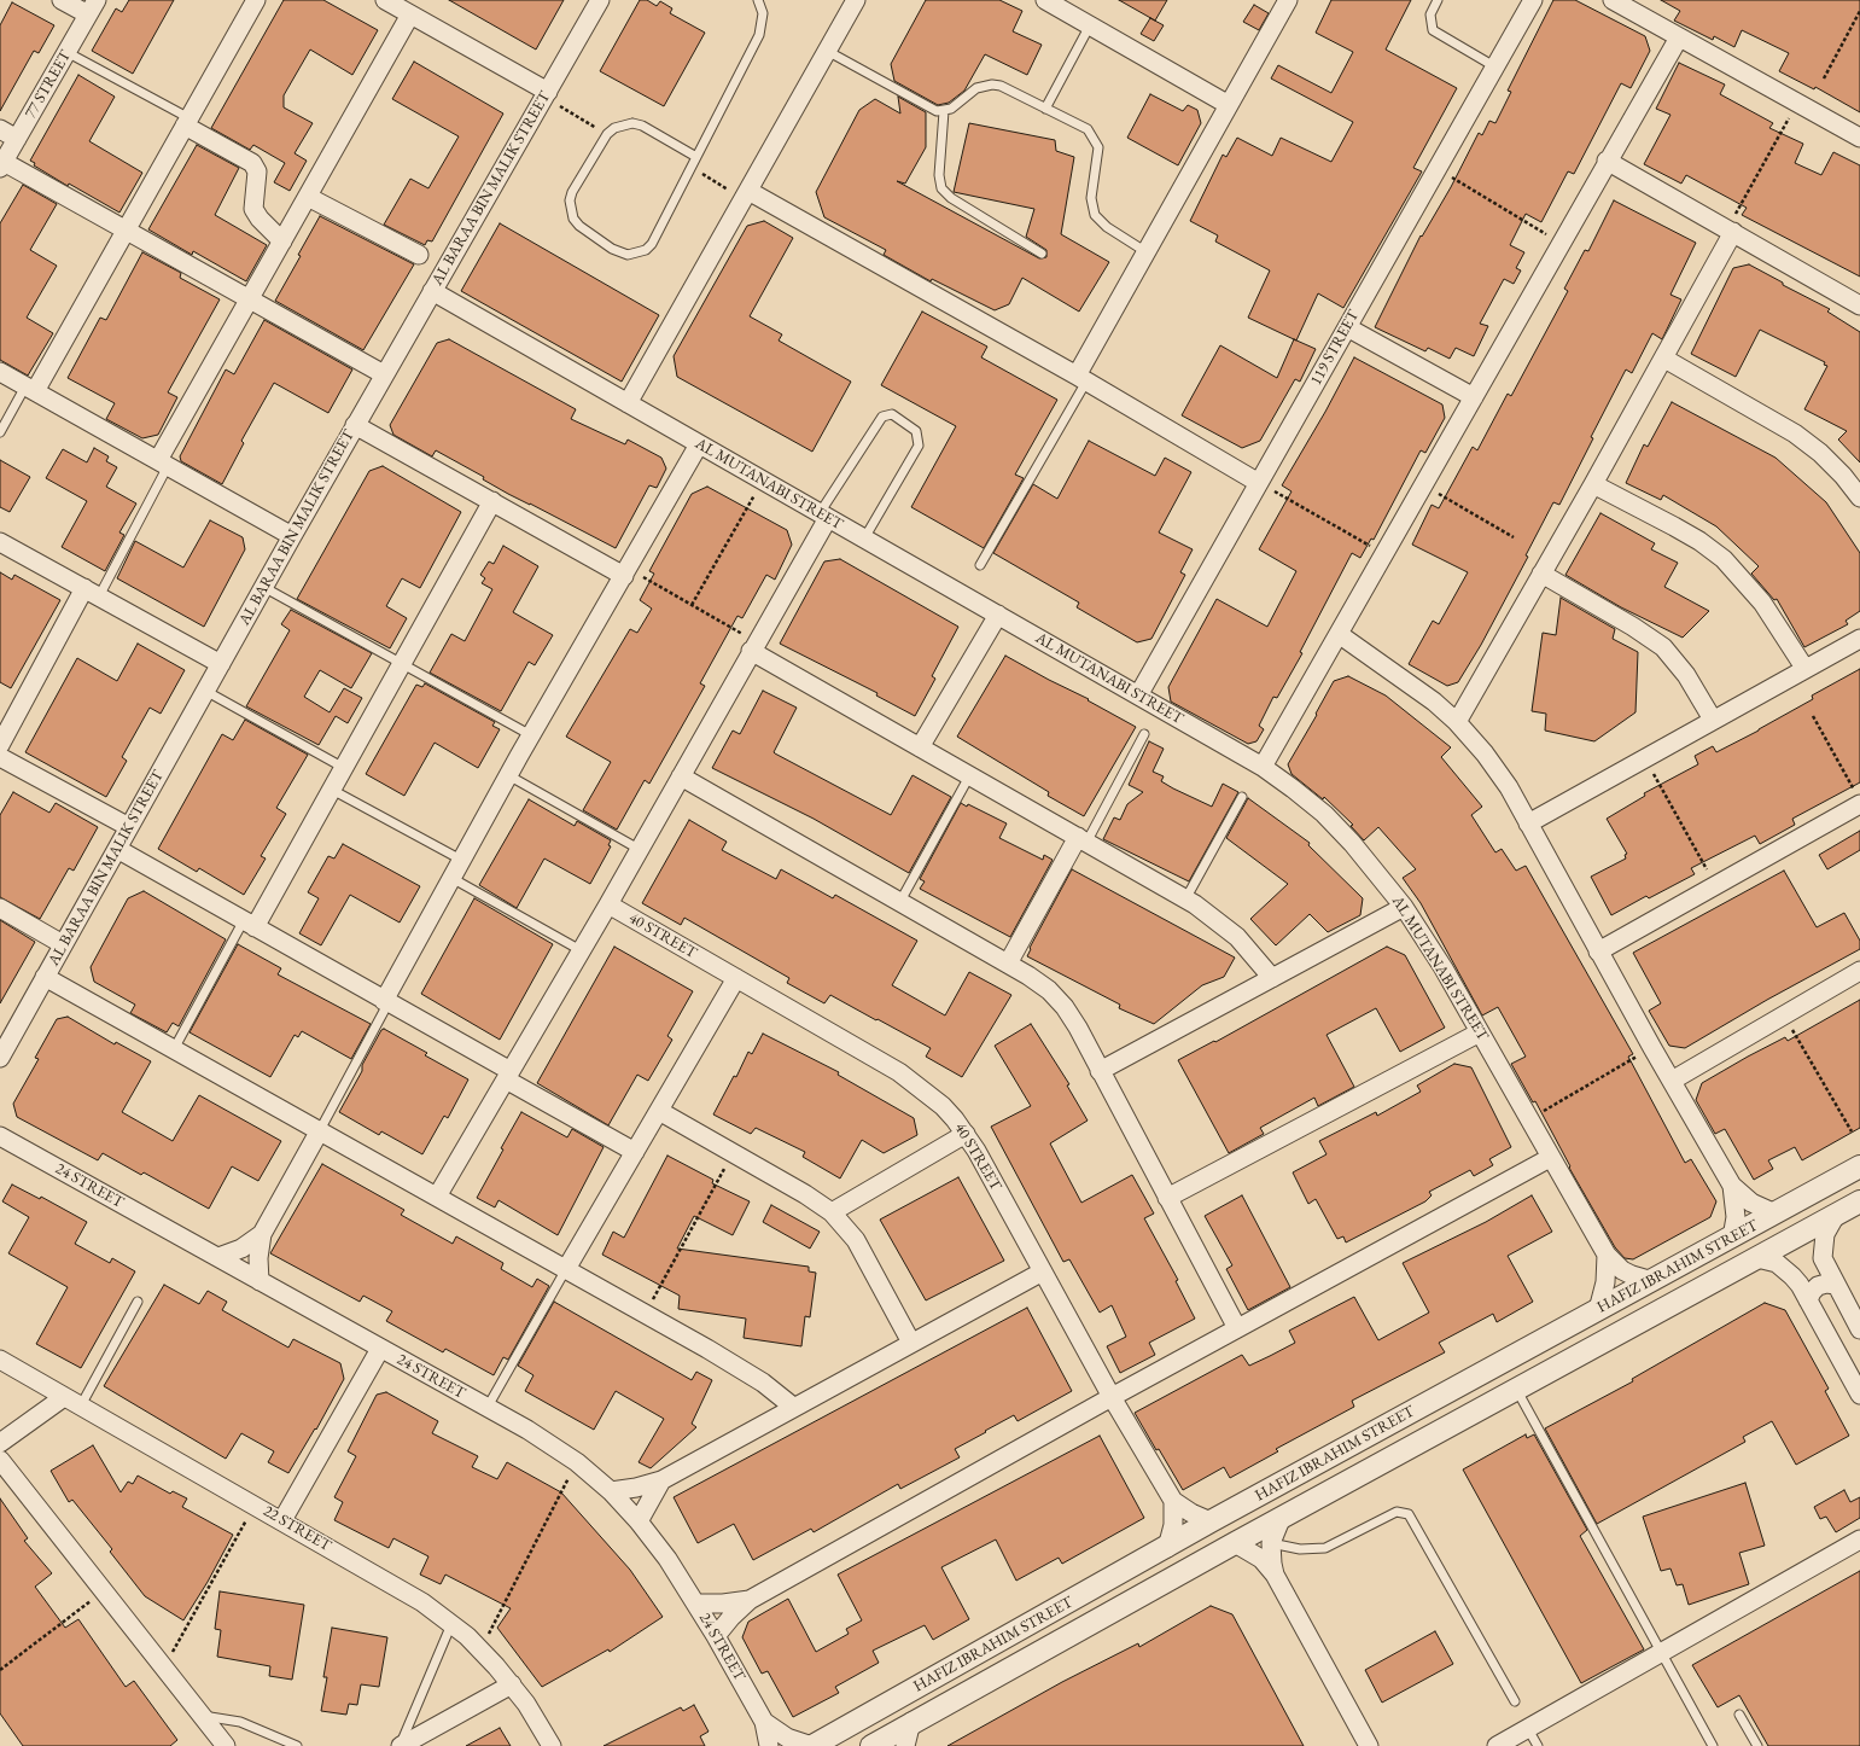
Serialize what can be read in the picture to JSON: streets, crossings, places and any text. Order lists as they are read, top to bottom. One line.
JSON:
{"streets":{"street":["77 STREET","AL BARAA BIN MALIK STREET","119 STREET","AL MUTANABI STREET","40 STREET","24 STREET","HAFIZ IBRAHIM STREET","22 STREET"]},"crossings":[["AL BARAA BIN MALIK STREET","AL MUTANABI STREET"],["119 STREET","AL MUTANABI STREET"],["AL MUTANABI STREET","HAFIZ IBRAHIM STREET"],["40 STREET","HAFIZ IBRAHIM STREET"],["24 STREET","HAFIZ IBRAHIM STREET"]]}
